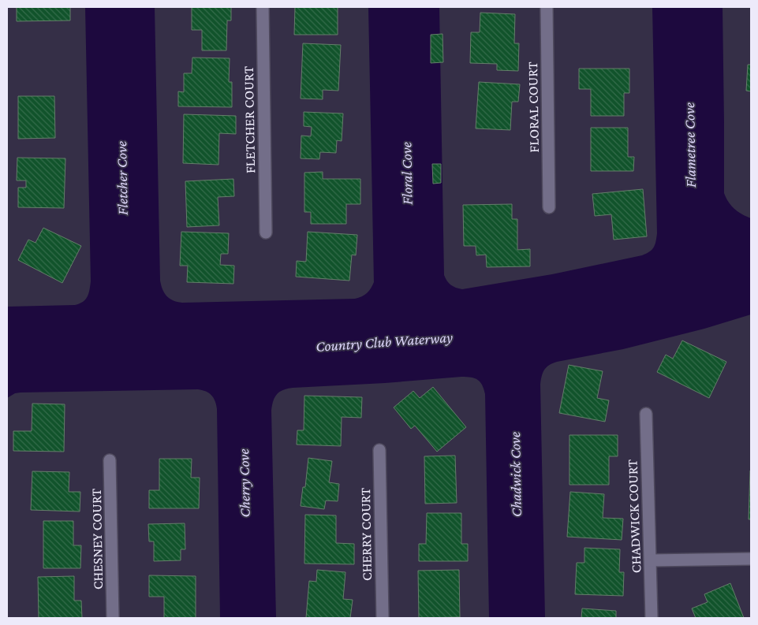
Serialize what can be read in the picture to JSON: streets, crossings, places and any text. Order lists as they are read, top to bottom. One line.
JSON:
{"streets":{"street":["FLORAL COURT","FLETCHER COURT","CHADWICK COURT","CHERRY COURT","CHESNEY COURT"]},"water":["Flametree Cove","Floral Cove","Fletcher Cove","Country Club Waterway","Chadwick Cove","Cherry Cove"]}
